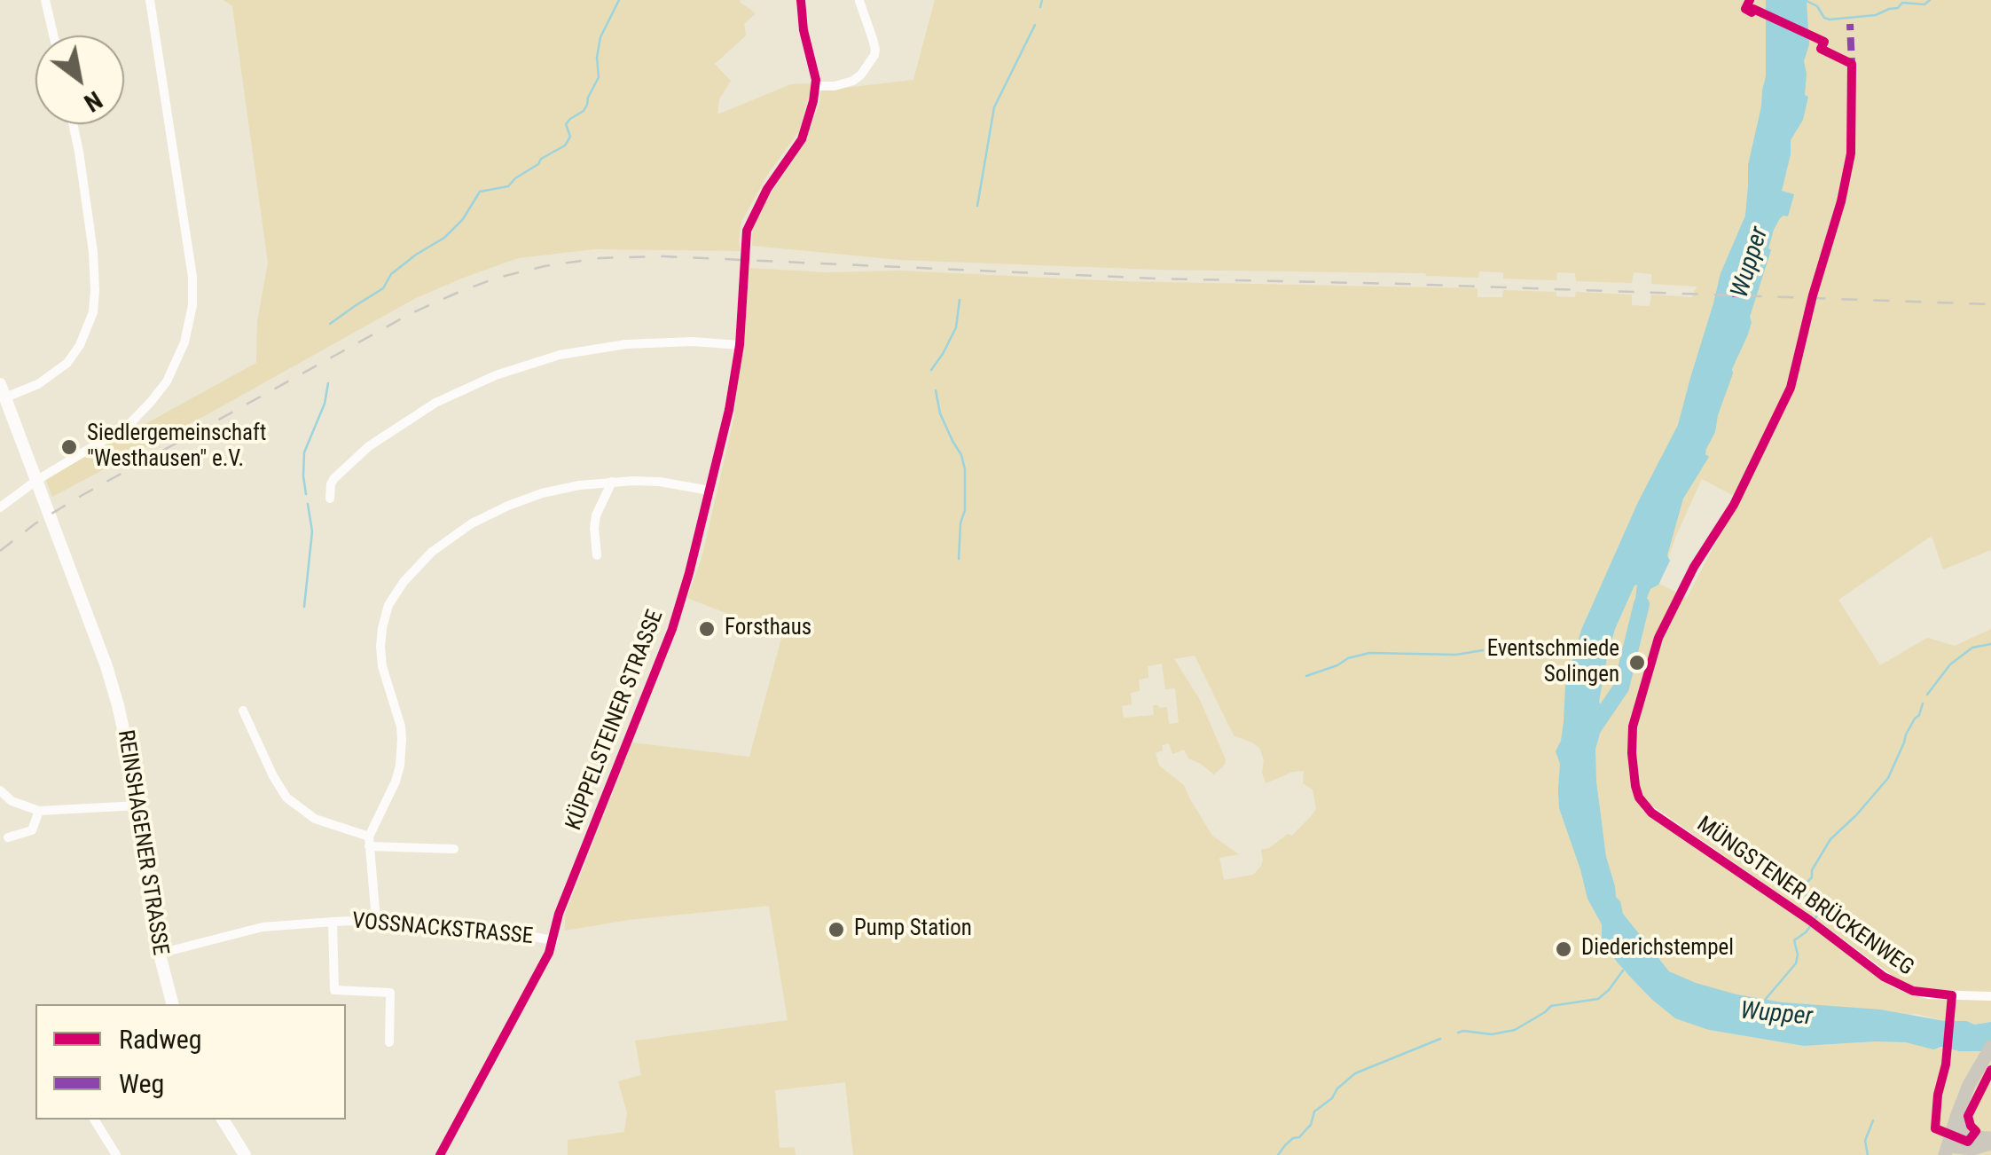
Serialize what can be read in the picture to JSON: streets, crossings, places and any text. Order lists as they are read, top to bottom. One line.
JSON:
{"streets":{"main road":["REINSHAGENER STRASSE"],"street":["KÜPPELSTEINER STRASSE","MÜNGSTENER BRÜCKENWEG","VOSSNACKSTRASSE"]},"crossings":[["KÜPPELSTEINER STRASSE","VOSSNACKSTRASSE"],["REINSHAGENER STRASSE","VOSSNACKSTRASSE"]],"water":["Wupper"],"places":["Siedlergemeinschaft \"Westhausen\" e.V.","Forsthaus","Eventschmiede Solingen","Pump Station","Diederichstempel"],"legend":["Radweg","Weg"],"north":"bottom right"}
